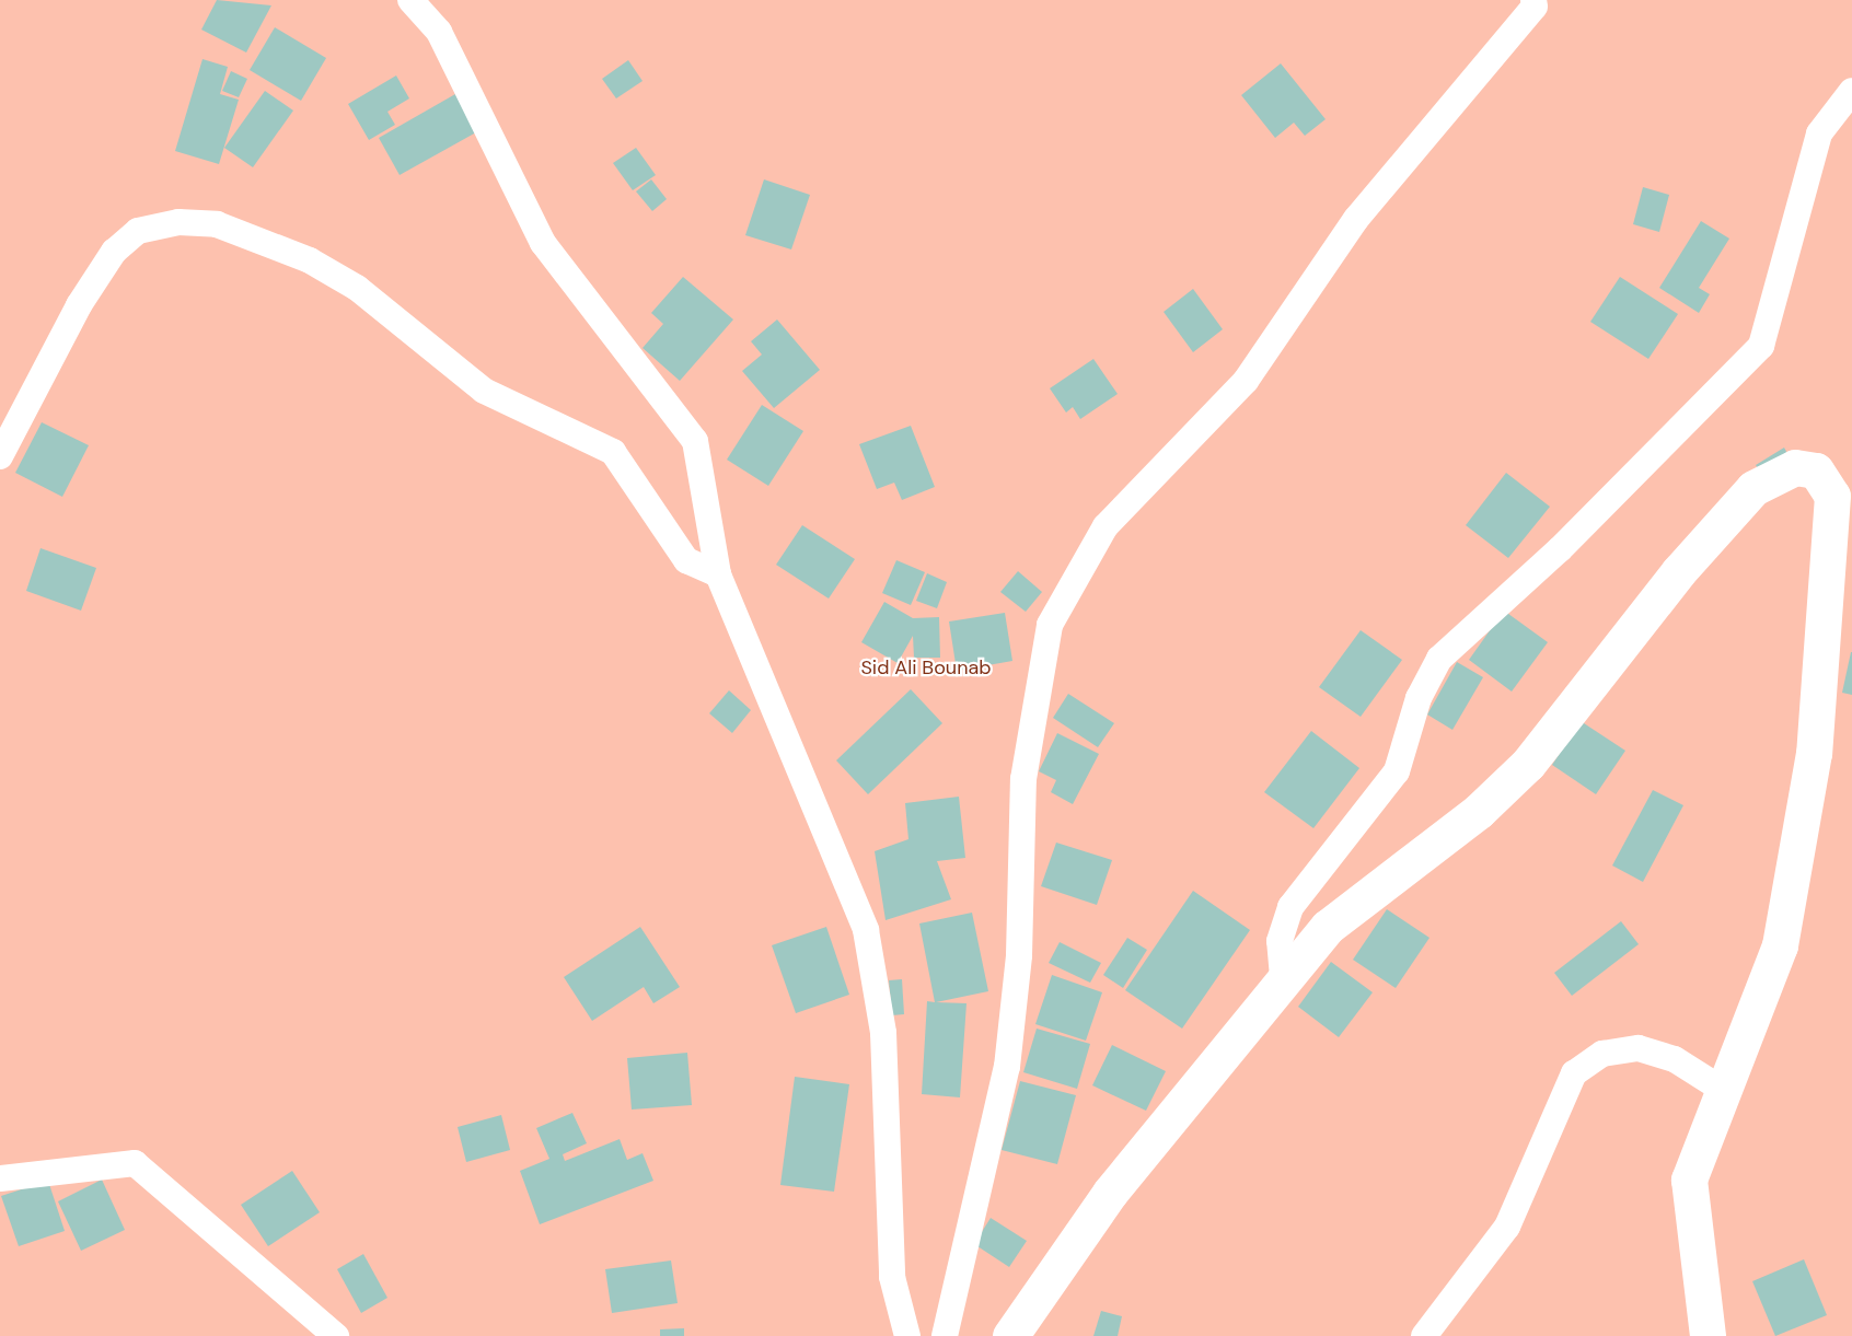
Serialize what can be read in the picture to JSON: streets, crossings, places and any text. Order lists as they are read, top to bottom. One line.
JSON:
{"parks":["Sid Ali Bounab"]}
